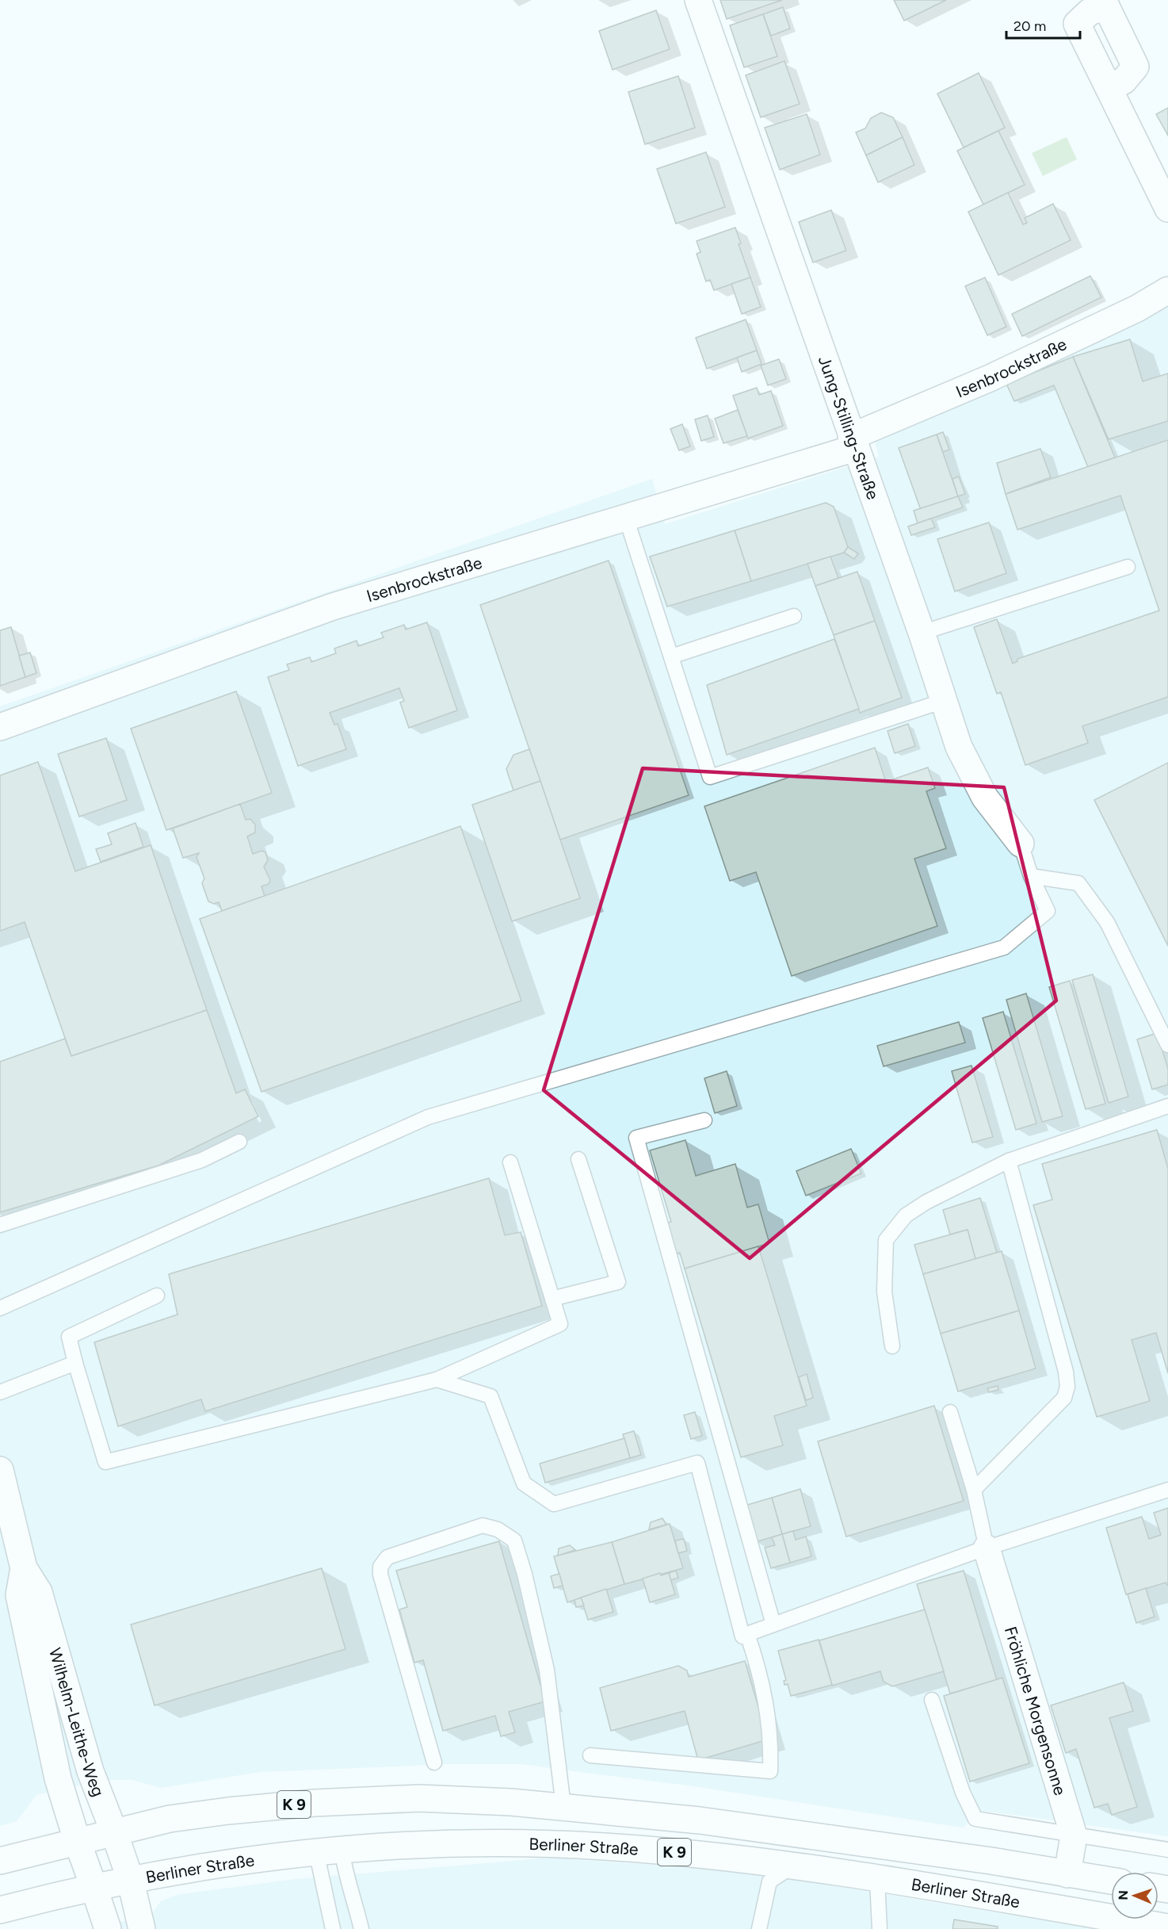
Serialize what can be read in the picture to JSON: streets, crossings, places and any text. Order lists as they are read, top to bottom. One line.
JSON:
{"streets":{"street":["Isenbrockstraße","Jung-Stilling-Straße","Fröhliche Morgensonne","Wilhelm-Leithe-Weg","K 9","Berliner Straße"]},"crossings":[["Isenbrockstraße","Jung-Stilling-Straße"],["Fröhliche Morgensonne","Berliner Straße"],["Wilhelm-Leithe-Weg","Berliner Straße"]],"scale_bar":"20 m","north":"left"}
